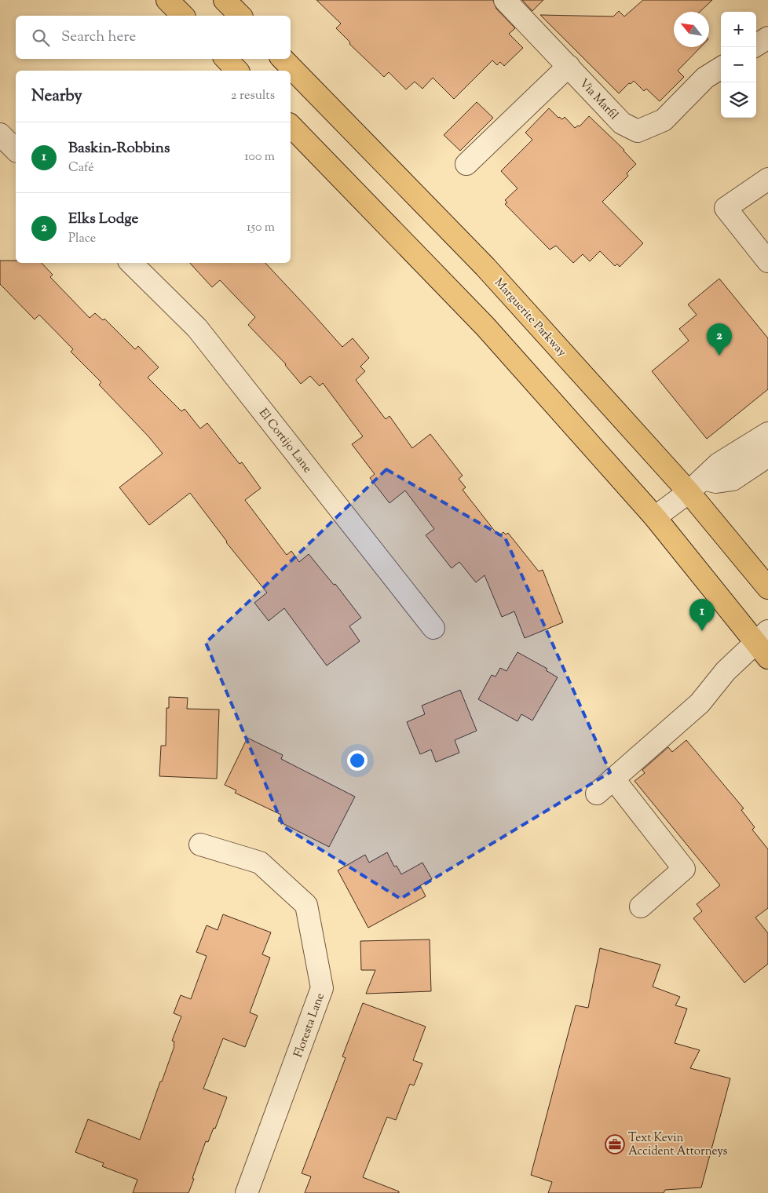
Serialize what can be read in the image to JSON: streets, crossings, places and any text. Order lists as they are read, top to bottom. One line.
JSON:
{"streets":{"main road":["Marguerite Parkway"],"street":["Via Marfil","El Cortijo Lane","Floresta Lane"]},"places":{"office":["Text Kevin Accident Attorneys"]},"north":"top left","page":{"map_buttons":["+","−"],"search":"Search here","heading":["Nearby","2 results"],"list":[{"mark":"1","name":"Baskin-Robbins","note":"Café","value":"100 m"},{"mark":"2","name":"Elks Lodge","note":"Place","value":"150 m"}],"pins":["2","1"]}}
